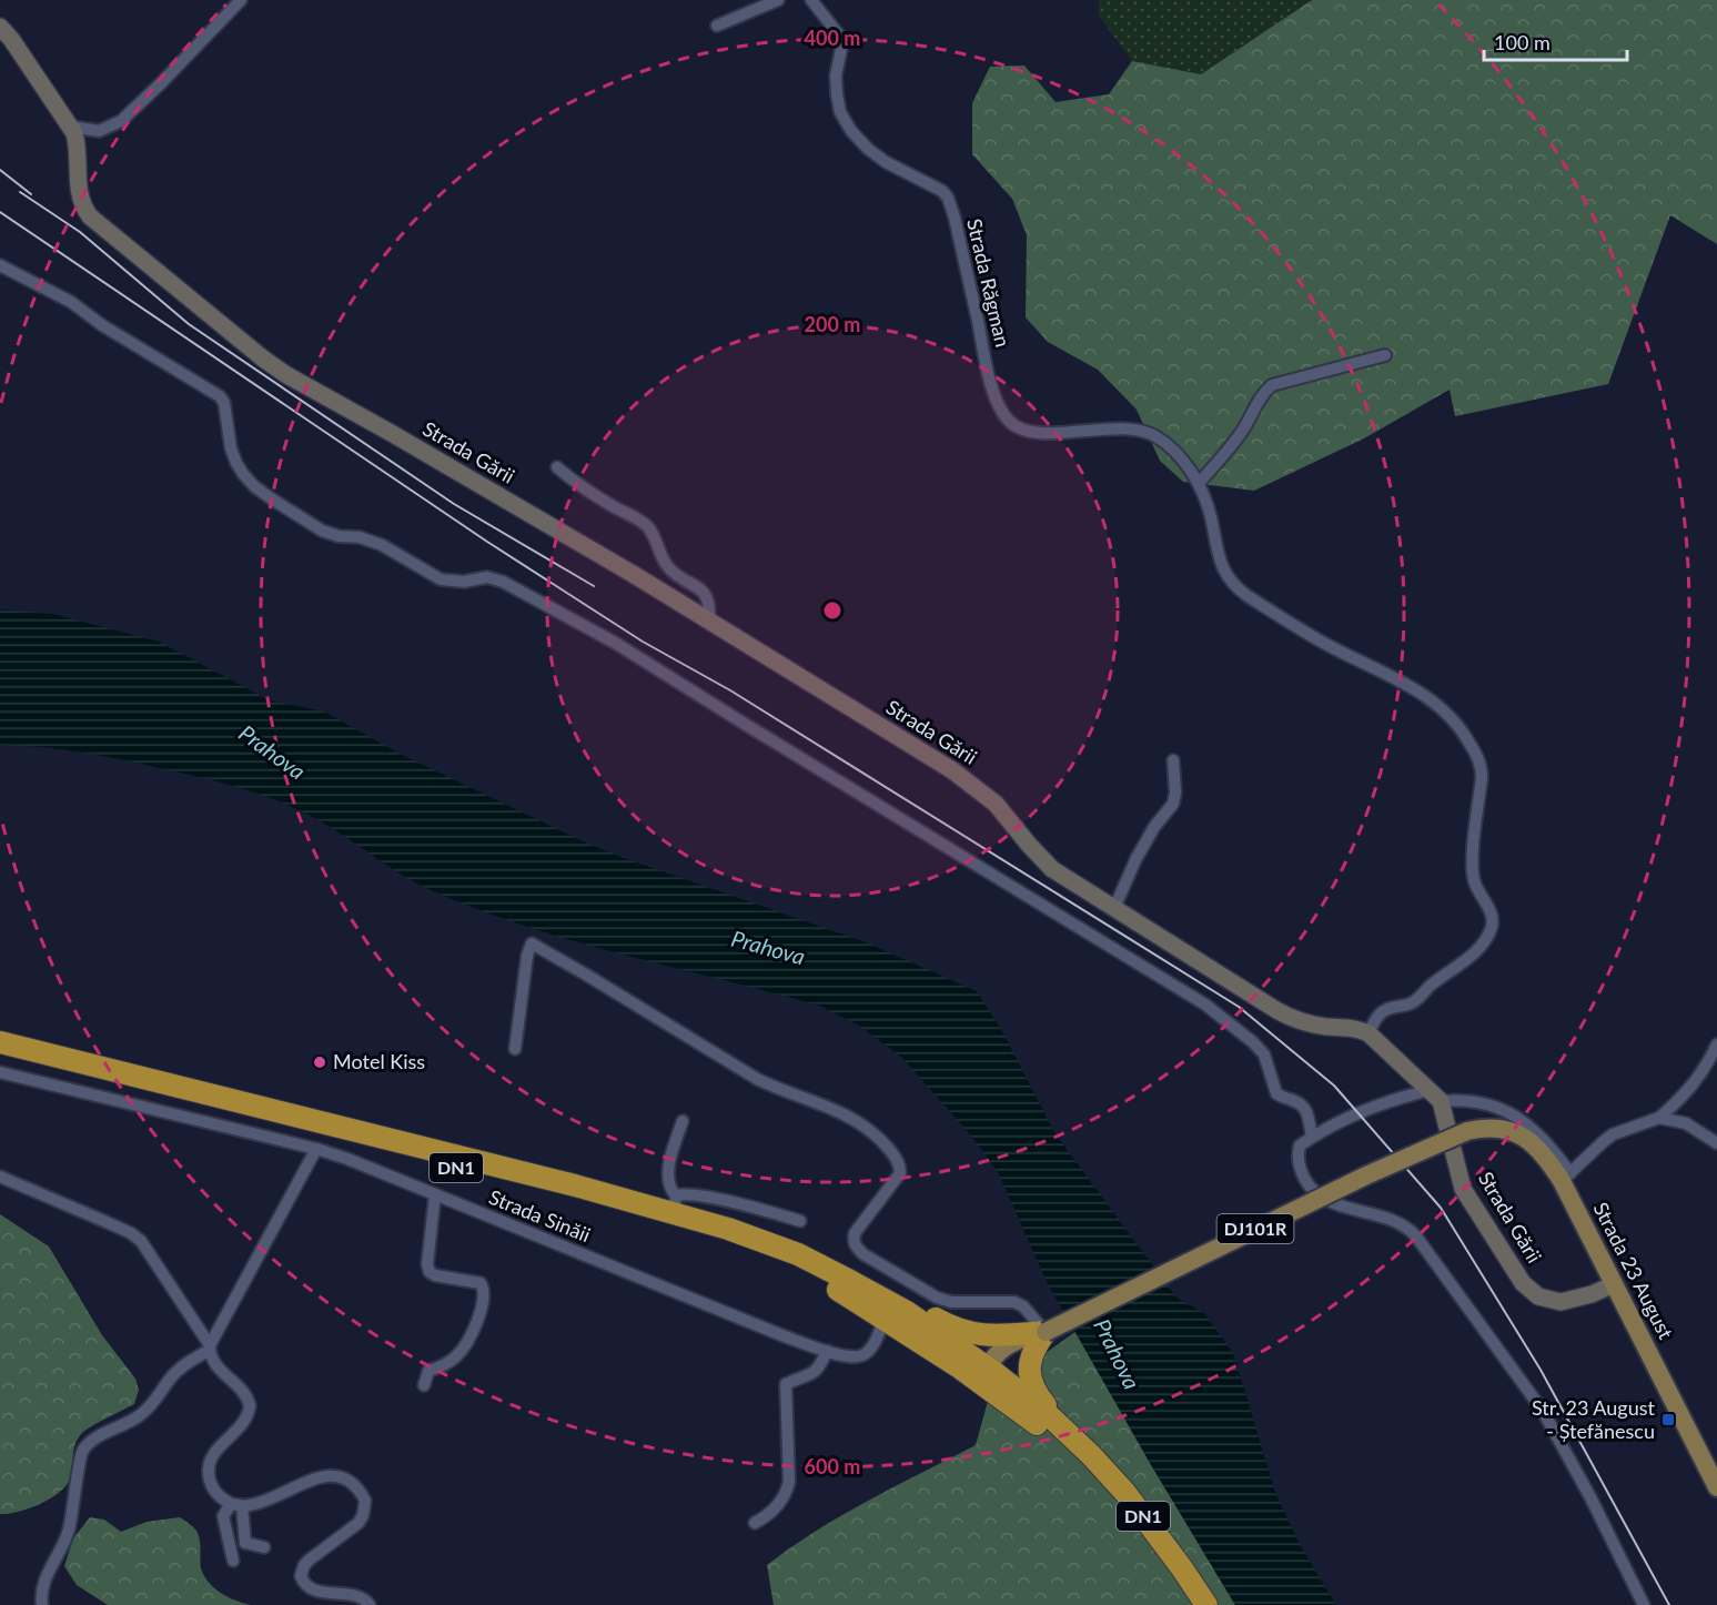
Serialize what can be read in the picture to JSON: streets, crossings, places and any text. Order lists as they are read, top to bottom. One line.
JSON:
{"streets":{"highway":["DN1"],"main road":["DJ101R","Strada 23 August"],"street":["Strada Răgman","Strada Gării","Strada Sinăii"]},"crossings":[["Strada Răgman","Strada Gării"],["Strada Gării","Strada 23 August"],["DN1","Strada Sinăii"],["DN1","DJ101R"],["DJ101R","Strada 23 August"]],"water":["Prahova"],"places":{"other":["Motel Kiss"],"transit":["Str. 23 August - Ștefănescu"]},"scale_bar":"100 m","rings":["400 m","200 m","600 m"]}
